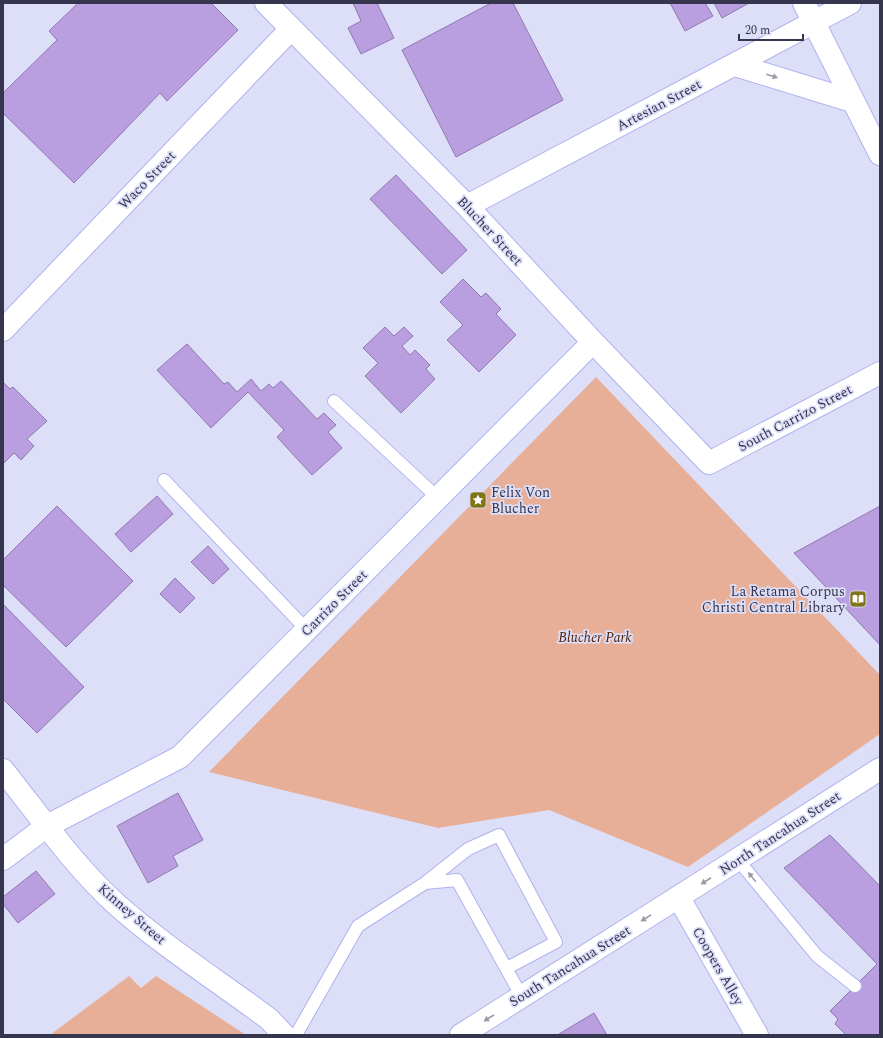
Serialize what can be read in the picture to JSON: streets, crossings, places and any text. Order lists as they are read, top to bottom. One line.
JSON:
{"streets":{"street":["Artesian Street","Waco Street","Blucher Street","South Carrizo Street","Carrizo Street","North Tancahua Street","Kinney Street","South Tancahua Street","Coopers Alley"]},"crossings":[["Artesian Street","Blucher Street"],["Waco Street","Blucher Street"],["Blucher Street","South Carrizo Street"],["Blucher Street","Carrizo Street"],["Carrizo Street","Kinney Street"],["North Tancahua Street","South Tancahua Street"],["North Tancahua Street","Coopers Alley"],["South Tancahua Street","Coopers Alley"]],"one_way":["South Tancahua Street"],"parks":["Blucher Park"],"places":{"place":["Felix Von Blucher"],"library":["La Retama Corpus Christi Central Library"]},"scale_bar":"20 m"}
